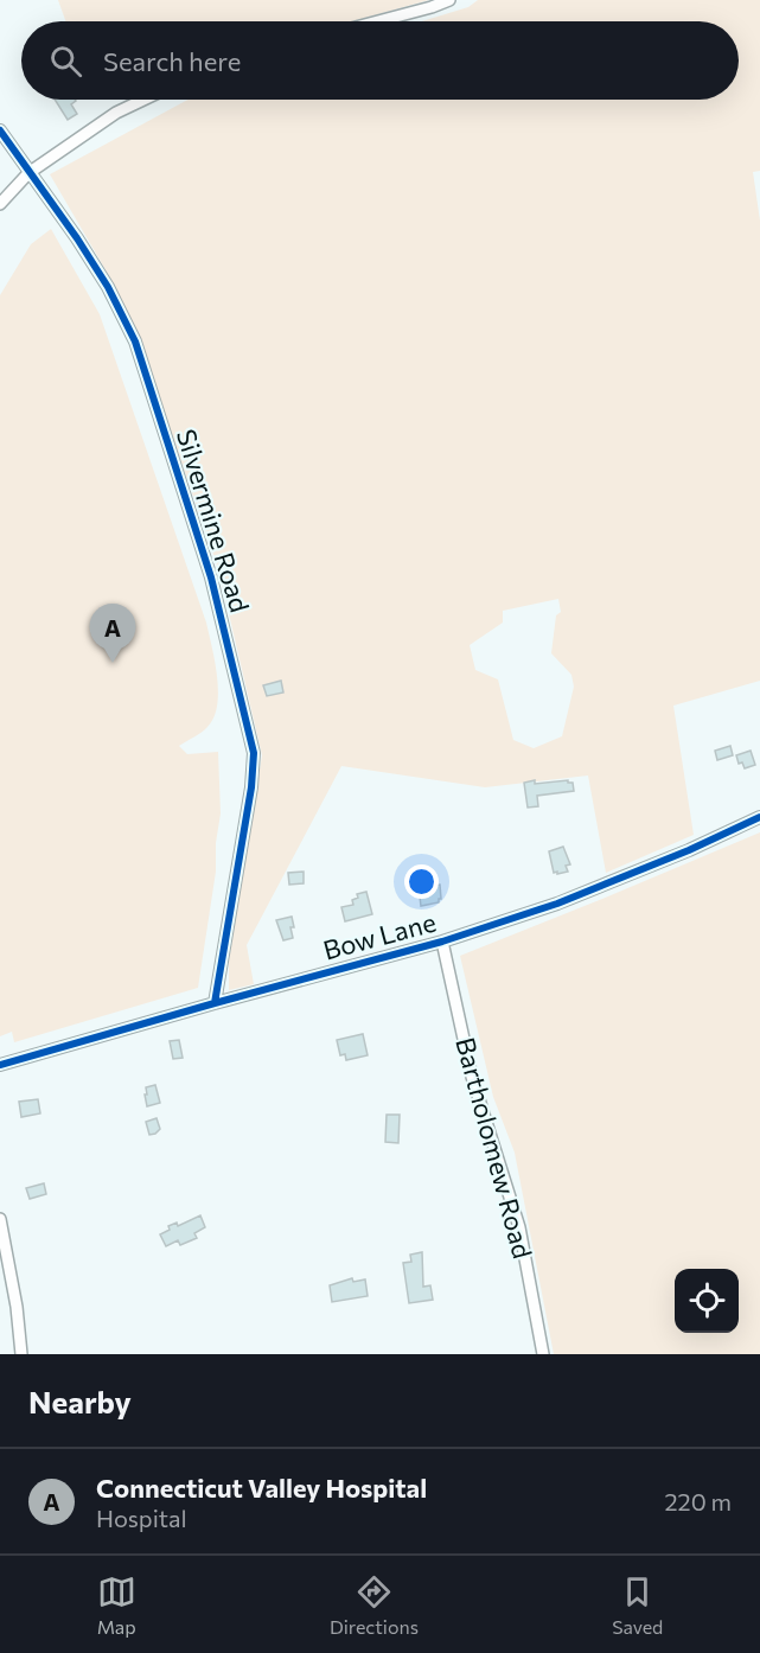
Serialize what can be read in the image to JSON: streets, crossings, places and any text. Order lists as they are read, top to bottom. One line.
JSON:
{"streets":{"street":["Silvermine Road","Bow Lane","Bartholomew Road"]},"crossings":[["Silvermine Road","Bow Lane"],["Bow Lane","Bartholomew Road"]],"page":{"search":"Search here","pins":"A","heading":"Nearby","list":[{"mark":"A","name":"Connecticut Valley Hospital","note":"Hospital","value":"220 m"}],"nav":["Map","Directions","Saved"]}}
